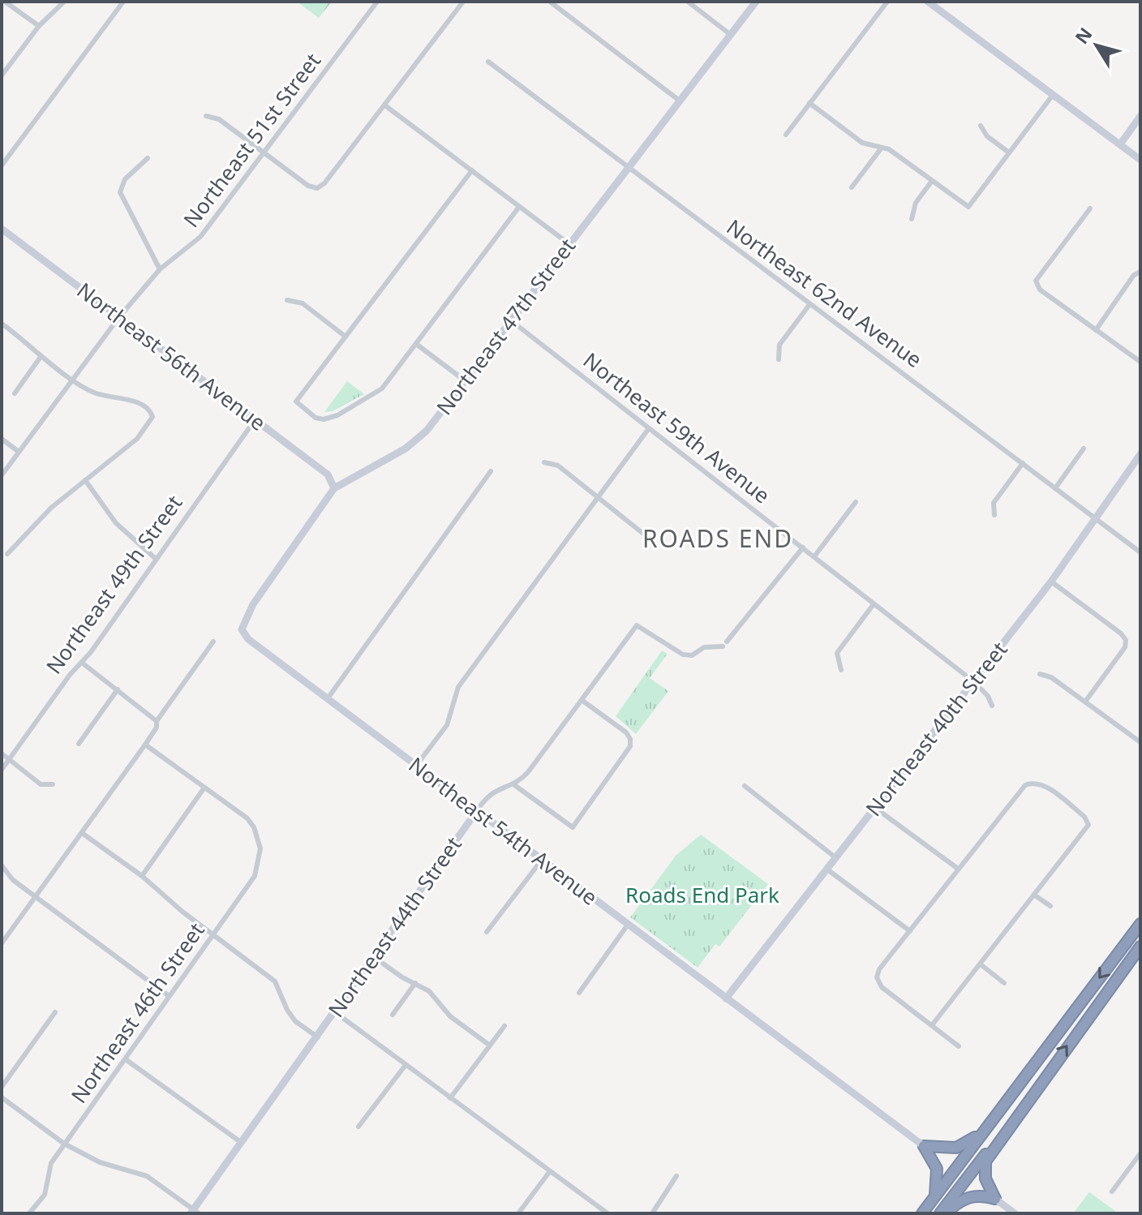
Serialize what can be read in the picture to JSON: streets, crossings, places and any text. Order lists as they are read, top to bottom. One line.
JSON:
{"streets":{"street":["Northeast 51st Street","Northeast 62nd Avenue","Northeast 47th Street","Northeast 56th Avenue","Northeast 59th Avenue","Northeast 49th Street","Northeast 40th Street","Northeast 54th Avenue","Northeast 44th Street","Northeast 46th Street"]},"crossings":[["Northeast 51st Street","Northeast 56th Avenue"],["Northeast 62nd Avenue","Northeast 47th Street"],["Northeast 62nd Avenue","Northeast 40th Street"],["Northeast 47th Street","Northeast 56th Avenue"],["Northeast 47th Street","Northeast 59th Avenue"],["Northeast 47th Street","Northeast 54th Avenue"],["Northeast 56th Avenue","Northeast 49th Street"],["Northeast 59th Avenue","Northeast 40th Street"],["Northeast 59th Avenue","Northeast 44th Street"],["Northeast 40th Street","Northeast 54th Avenue"],["Northeast 54th Avenue","Northeast 44th Street"]],"districts":["ROADS END"],"parks":["Roads End Park"],"north":"top left"}
